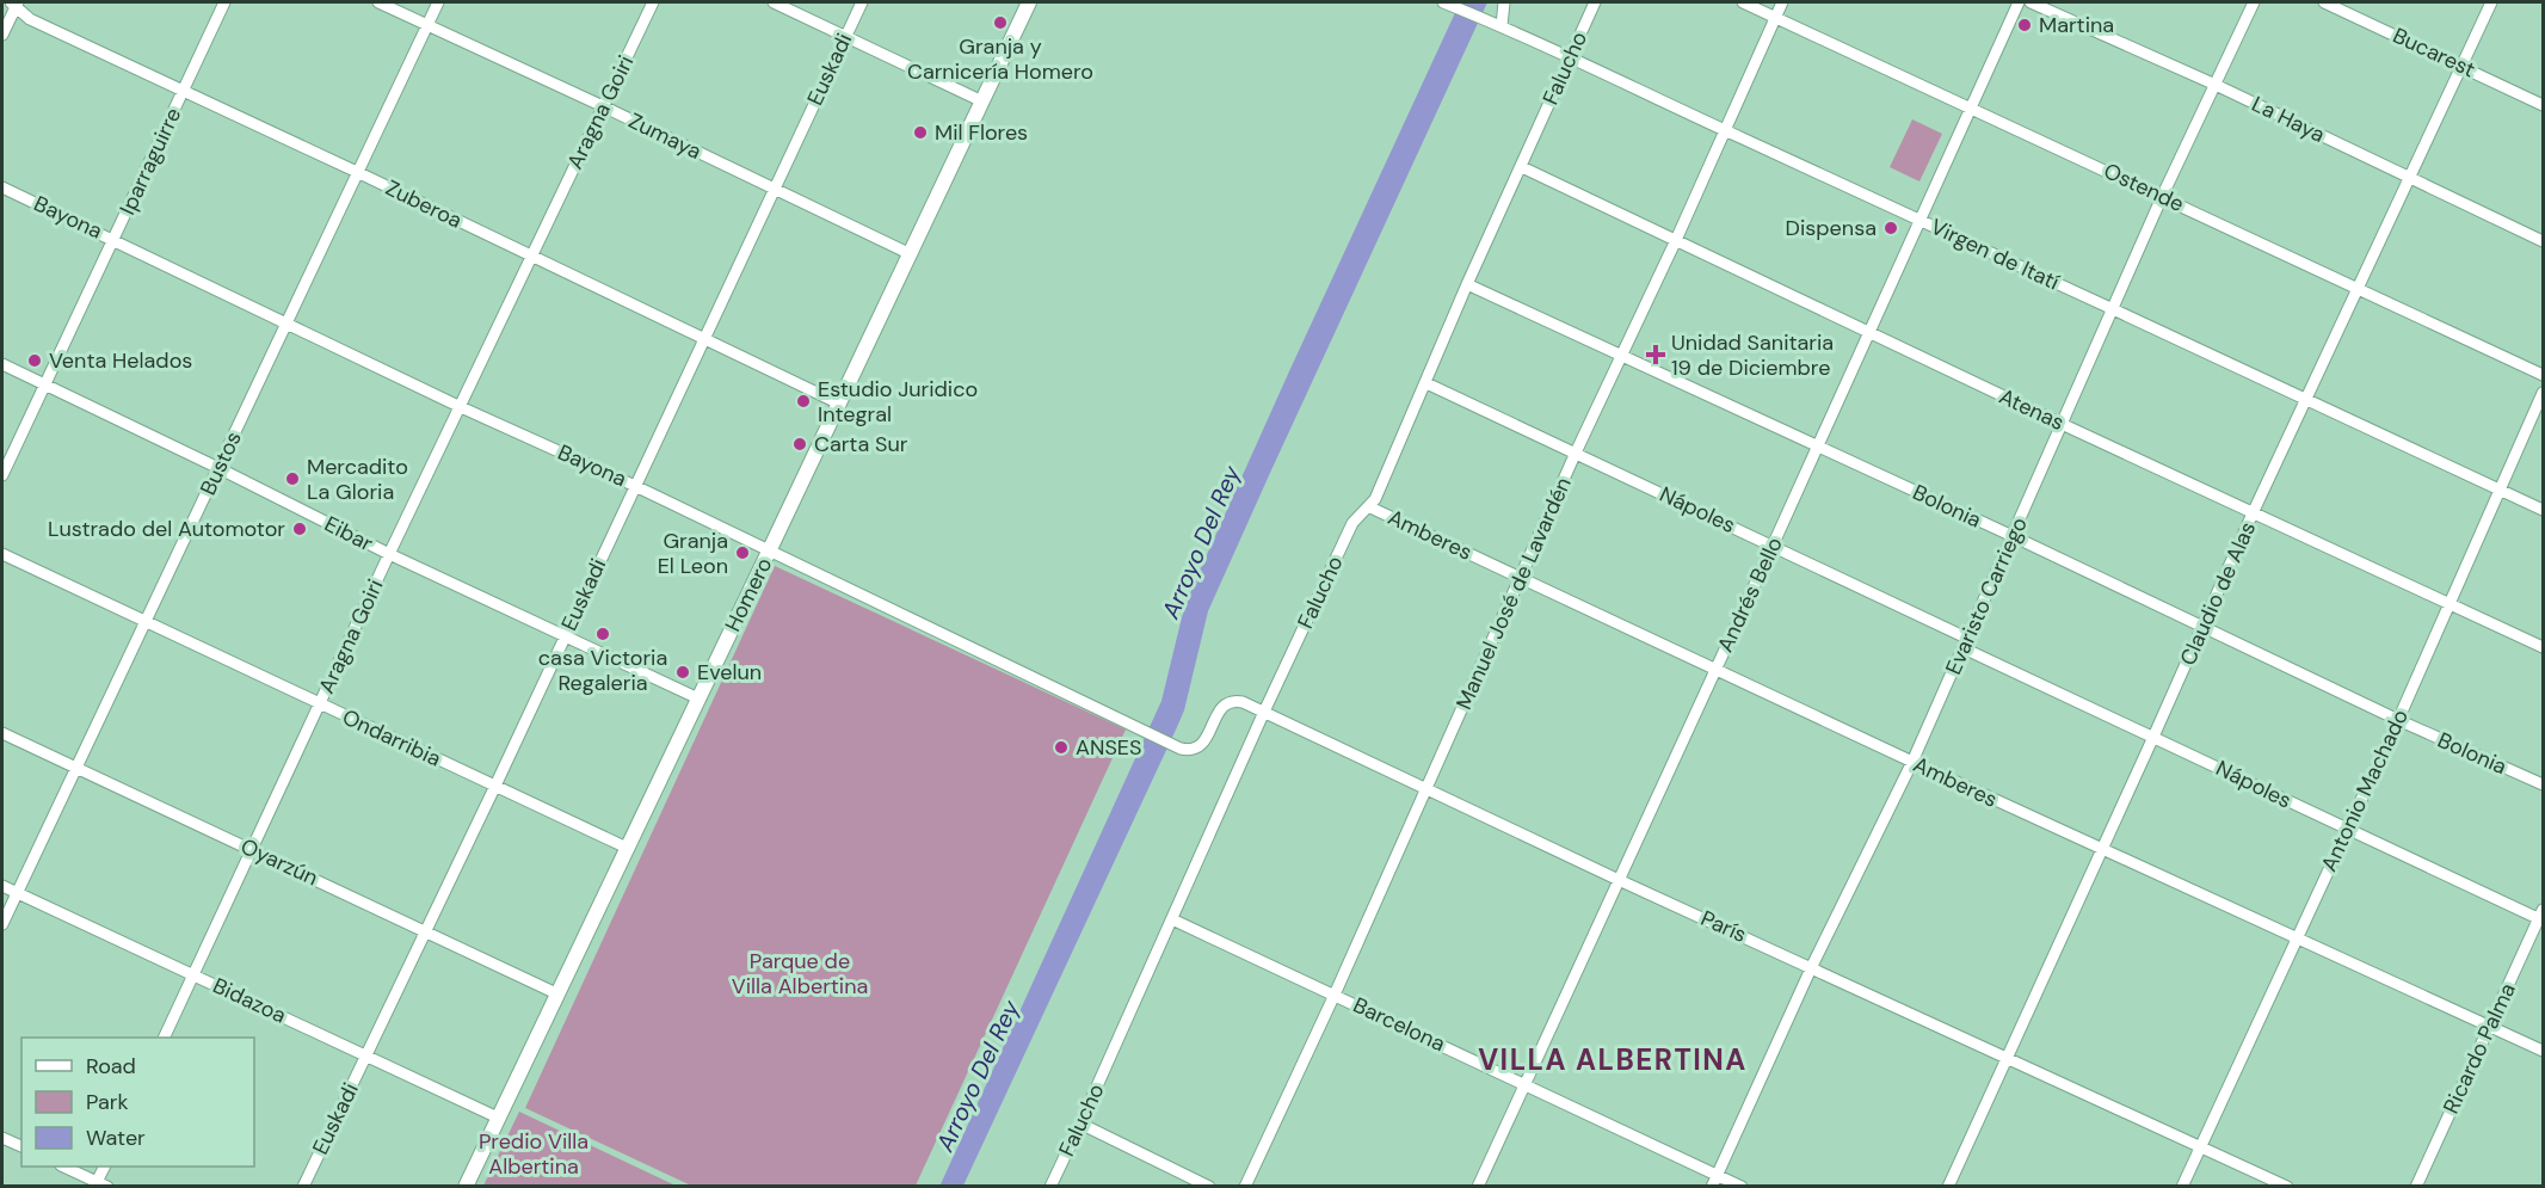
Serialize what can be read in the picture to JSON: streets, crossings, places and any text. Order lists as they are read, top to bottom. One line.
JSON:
{"streets":{"main road":["Homero"],"street":["Bucarest","Falucho","Euskadi","Aragna Goiri","La Haya","Zumaya","Iparraguirre","Ostende","Zuberoa","Bayona","Virgen de Itatí","Atenas","Bustos","Bolonia","Nápoles","Eibar","Amberes","Manuel José de Lavardén","Claudio de Alas","Andrés Bello","Evaristo Carriego","Ondarribia","Antonio Machado","Oyarzún","París","Bidazoa","Barcelona","Ricardo Palma"]},"crossings":[["Bucarest","Claudio de Alas"],["Falucho","Virgen de Itatí"],["Falucho","Atenas"],["Falucho","Bolonia"],["Falucho","Nápoles"],["Falucho","Amberes"],["Falucho","París"],["Falucho","Barcelona"],["Euskadi","Zumaya"],["Euskadi","Zuberoa"],["Euskadi","Bayona"],["Euskadi","Eibar"],["Euskadi","Ondarribia"],["Euskadi","Oyarzún"],["Euskadi","Bidazoa"],["Aragna Goiri","Zumaya"],["Aragna Goiri","Zuberoa"],["Aragna Goiri","Bayona"],["Aragna Goiri","Eibar"],["Aragna Goiri","Ondarribia"],["Aragna Goiri","Oyarzún"],["Aragna Goiri","Bidazoa"],["La Haya","Claudio de Alas"],["La Haya","Evaristo Carriego"],["Zumaya","Bustos"],["Zumaya","Homero"],["Iparraguirre","Zuberoa"],["Iparraguirre","Bayona"],["Iparraguirre","Eibar"],["Ostende","Manuel José de Lavardén"],["Ostende","Claudio de Alas"],["Ostende","Andrés Bello"],["Ostende","Evaristo Carriego"],["Zuberoa","Bustos"],["Zuberoa","Homero"],["Bayona","Bustos"],["Bayona","Homero"],["Bayona","París"],["Virgen de Itatí","Manuel José de Lavardén"],["Virgen de Itatí","Claudio de Alas"],["Virgen de Itatí","Andrés Bello"],["Virgen de Itatí","Evaristo Carriego"],["Virgen de Itatí","Antonio Machado"],["Atenas","Manuel José de Lavardén"],["Atenas","Claudio de Alas"],["Atenas","Andrés Bello"],["Atenas","Evaristo Carriego"],["Atenas","Antonio Machado"],["Bustos","Eibar"],["Bustos","Ondarribia"],["Bustos","Oyarzún"],["Bustos","Bidazoa"],["Bolonia","Manuel José de Lavardén"],["Bolonia","Claudio de Alas"],["Bolonia","Andrés Bello"],["Bolonia","Evaristo Carriego"],["Bolonia","Antonio Machado"],["Nápoles","Manuel José de Lavardén"],["Nápoles","Claudio de Alas"],["Nápoles","Andrés Bello"],["Nápoles","Evaristo Carriego"],["Nápoles","Antonio Machado"],["Nápoles","Ricardo Palma"],["Eibar","Homero"],["Amberes","Manuel José de Lavardén"],["Amberes","Claudio de Alas"],["Amberes","Andrés Bello"],["Amberes","Evaristo Carriego"],["Amberes","Antonio Machado"],["Amberes","Ricardo Palma"],["Manuel José de Lavardén","París"],["Manuel José de Lavardén","Barcelona"],["Claudio de Alas","París"],["Homero","Ondarribia"],["Homero","Oyarzún"],["Homero","Bidazoa"],["Andrés Bello","París"],["Andrés Bello","Barcelona"],["Evaristo Carriego","París"],["Evaristo Carriego","Barcelona"],["Antonio Machado","París"]],"districts":["VILLA ALBERTINA"],"water":["Arroyo Del Rey"],"parks":["Parque de Villa Albertina","Predio Villa Albertina"],"places":{"other":["Granja y Carnicería Homero","Martina","Mil Flores","Dispensa","Venta Helados","Estudio Juridico Integral","Carta Sur","Mercadito La Gloria","Lustrado del Automotor","Granja El Leon","casa Victoria Regaleria","Evelun","ANSES"],"health":["Unidad Sanitaria 19 de Diciembre"]},"legend":["Road","Park","Water"]}
